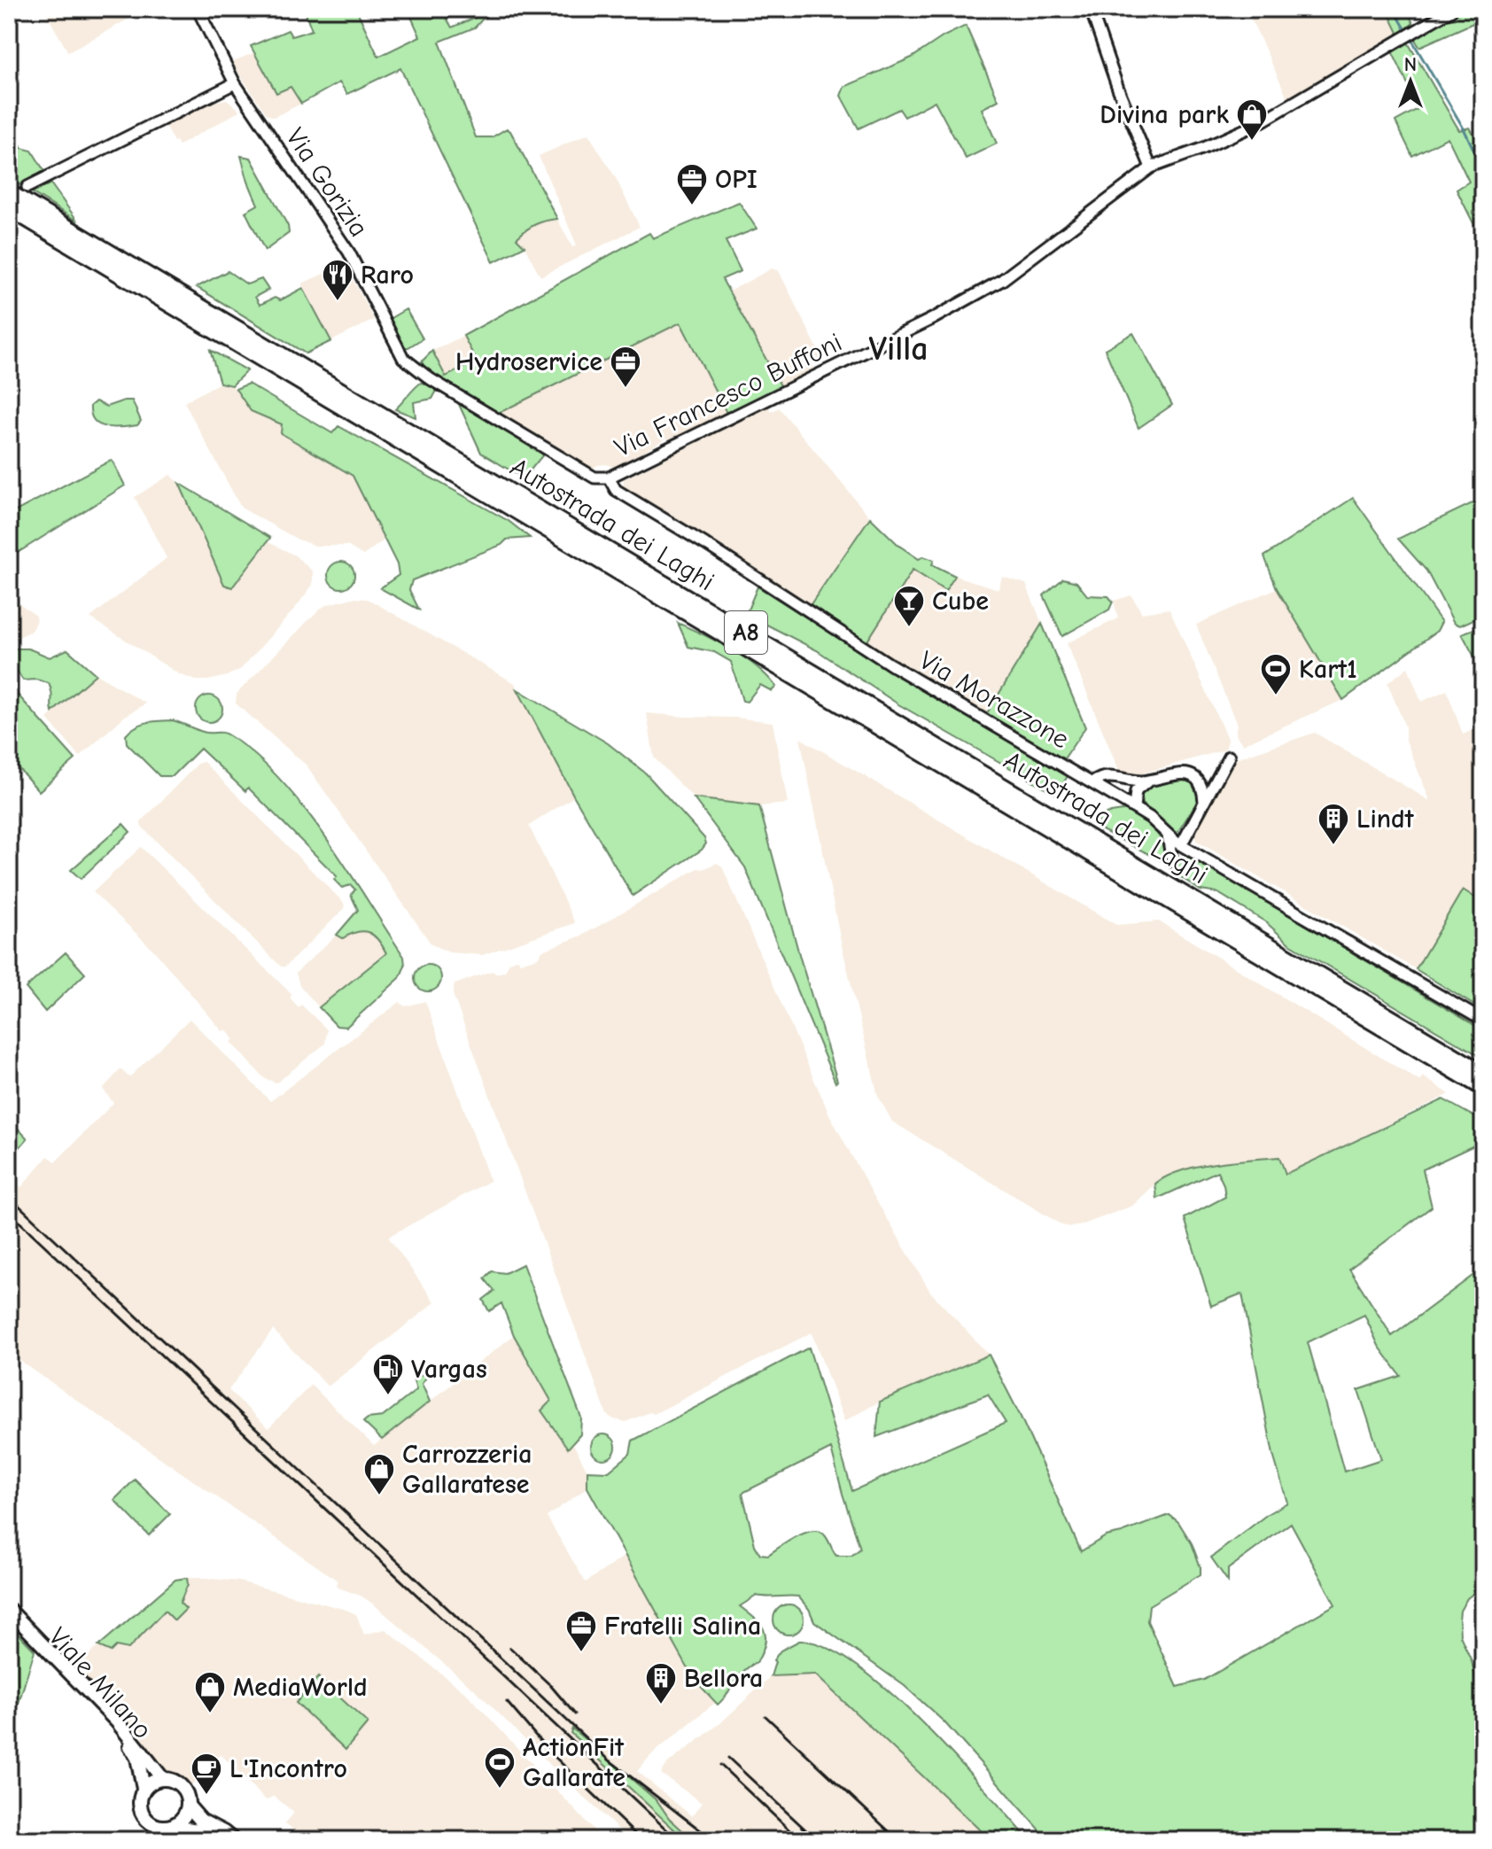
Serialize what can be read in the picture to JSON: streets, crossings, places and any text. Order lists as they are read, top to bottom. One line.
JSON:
{"streets":{"highway":["Autostrada dei Laghi","A8"],"main road":["Viale Milano"],"street":["Via Gorizia","Via Francesco Buffoni","Via Morazzone"]},"crossings":[["Via Gorizia","Via Francesco Buffoni"],["Via Gorizia","Via Morazzone"],["Via Francesco Buffoni","Via Morazzone"]],"districts":["Villa"],"places":{"shop":["Divina park","Carrozzeria Gallaratese","MediaWorld"],"office":["OPI","Hydroservice","Fratelli Salina"],"restaurant":["Raro"],"bar":["Cube"],"sports":["Kart1","ActionFit Gallarate"],"building":["Lindt","Bellora"],"fuel station":["Vargas"],"cafe":["L'Incontro"]},"north":"top"}
